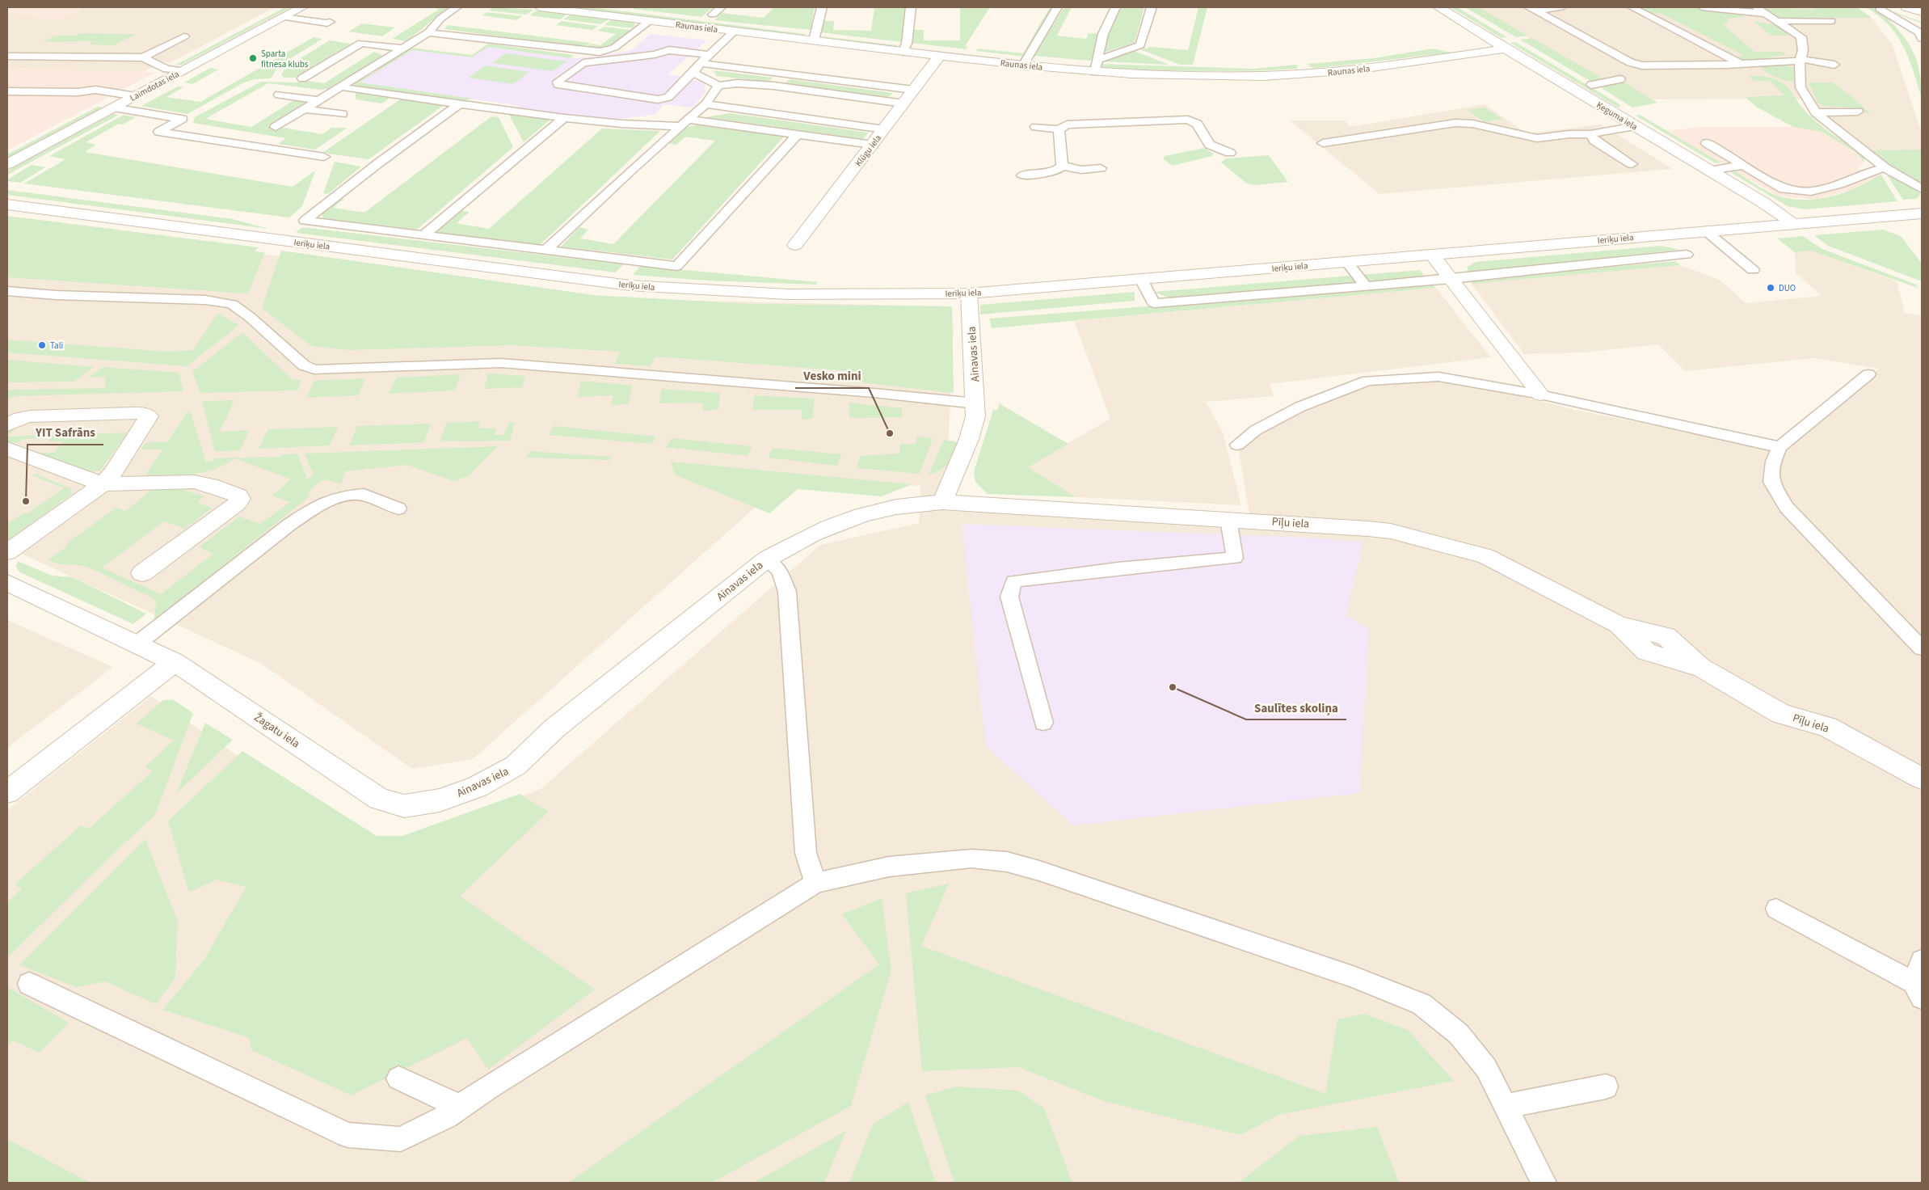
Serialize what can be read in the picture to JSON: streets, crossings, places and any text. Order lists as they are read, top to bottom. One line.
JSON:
{"streets":{"street":["Raunas iela","Laimdotas iela","Ķeguma iela","Klūgu iela","Ieriķu iela","Ainavas iela","Pīļu iela","Žagatu iela"]},"crossings":[["Raunas iela","Ķeguma iela"],["Raunas iela","Klūgu iela"],["Ķeguma iela","Ieriķu iela"],["Ieriķu iela","Ainavas iela"],["Ainavas iela","Pīļu iela"],["Ainavas iela","Žagatu iela"]],"places":["Sparta fitnesa klubs","DUO","Tali","Vesko mini","YIT Safrāns","Saulītes skoliņa"]}
